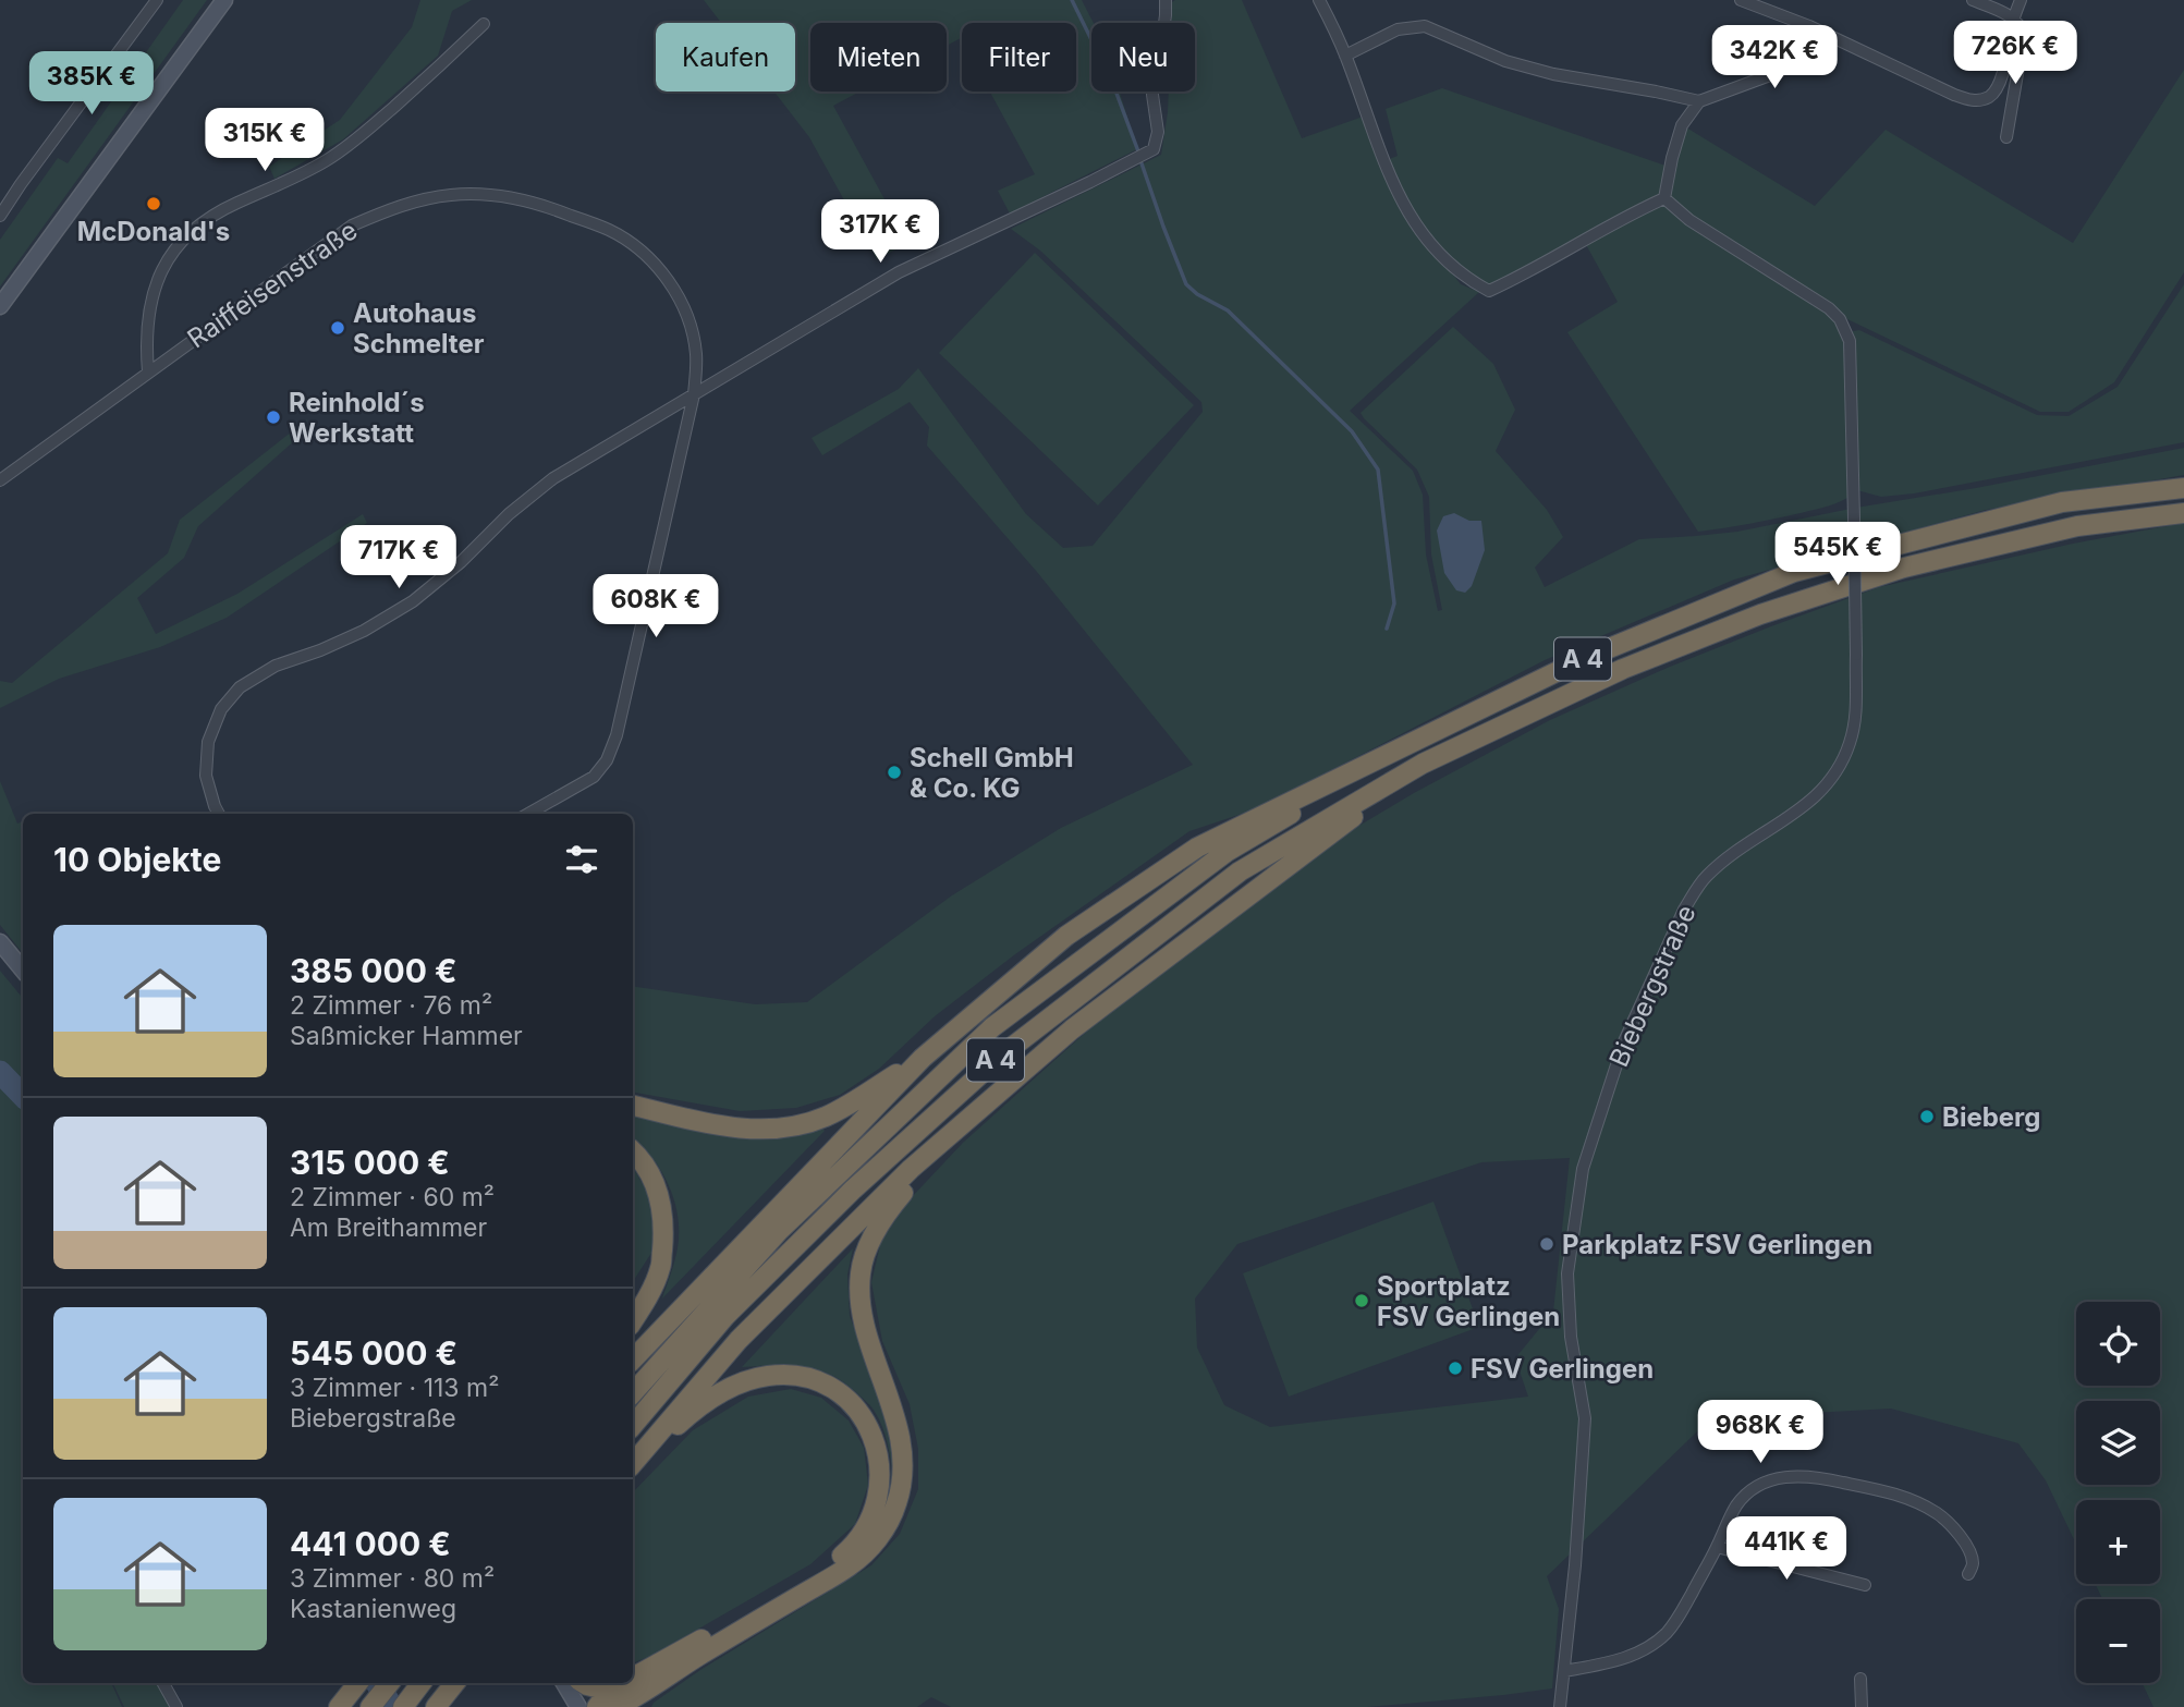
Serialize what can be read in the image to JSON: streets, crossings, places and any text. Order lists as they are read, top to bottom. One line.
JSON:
{"streets":{"highway":["A 4"],"street":["Raiffeisenstraße","Biebergstraße"]},"places":["McDonald's","Autohaus Schmelter","Reinhold´s Werkstatt","Schell GmbH & Co. KG","Bieberg","Parkplatz FSV Gerlingen","Sportplatz FSV Gerlingen","FSV Gerlingen"],"page":{"price":["726K €","342K €","385K €","315K €","317K €","545K €","717K €","608K €","968K €","441K €"],"chip":["Kaufen","Mieten","Filter","Neu"],"heading":"10 Objekte","list":[{"name":"385 000 €","note":"2 Zimmer · 76 m² · Saßmicker Hammer"},{"name":"315 000 €","note":"2 Zimmer · 60 m² · Am Breithammer"},{"name":"545 000 €","note":"3 Zimmer · 113 m² · Biebergstraße"},{"name":"441 000 €","note":"3 Zimmer · 80 m² · Kastanienweg"}],"map_buttons":["+","−"]}}
